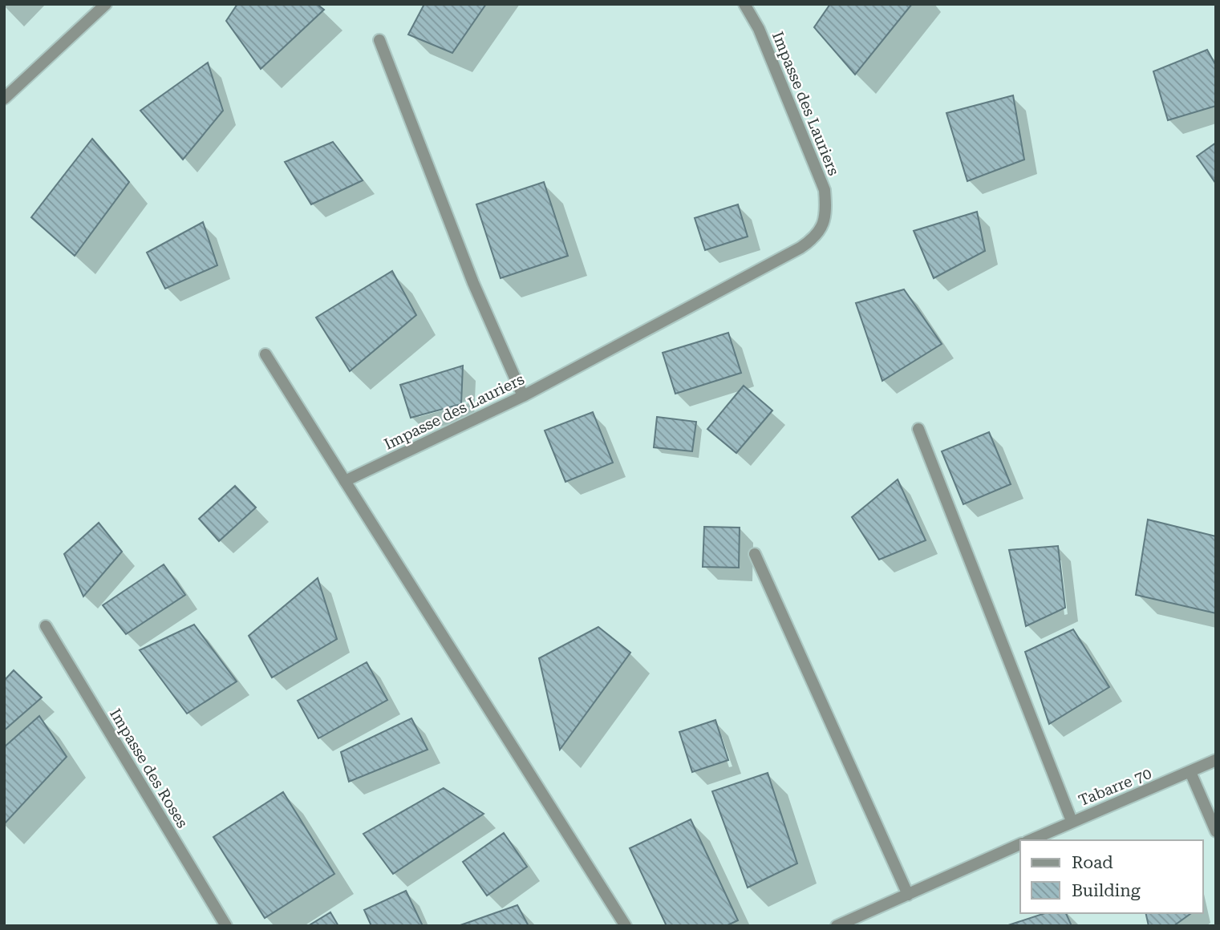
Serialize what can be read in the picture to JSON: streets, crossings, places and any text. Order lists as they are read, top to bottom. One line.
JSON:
{"streets":{"street":["Impasse des Lauriers","Impasse des Roses","Tabarre 70"]},"legend":["Road","Building"]}
